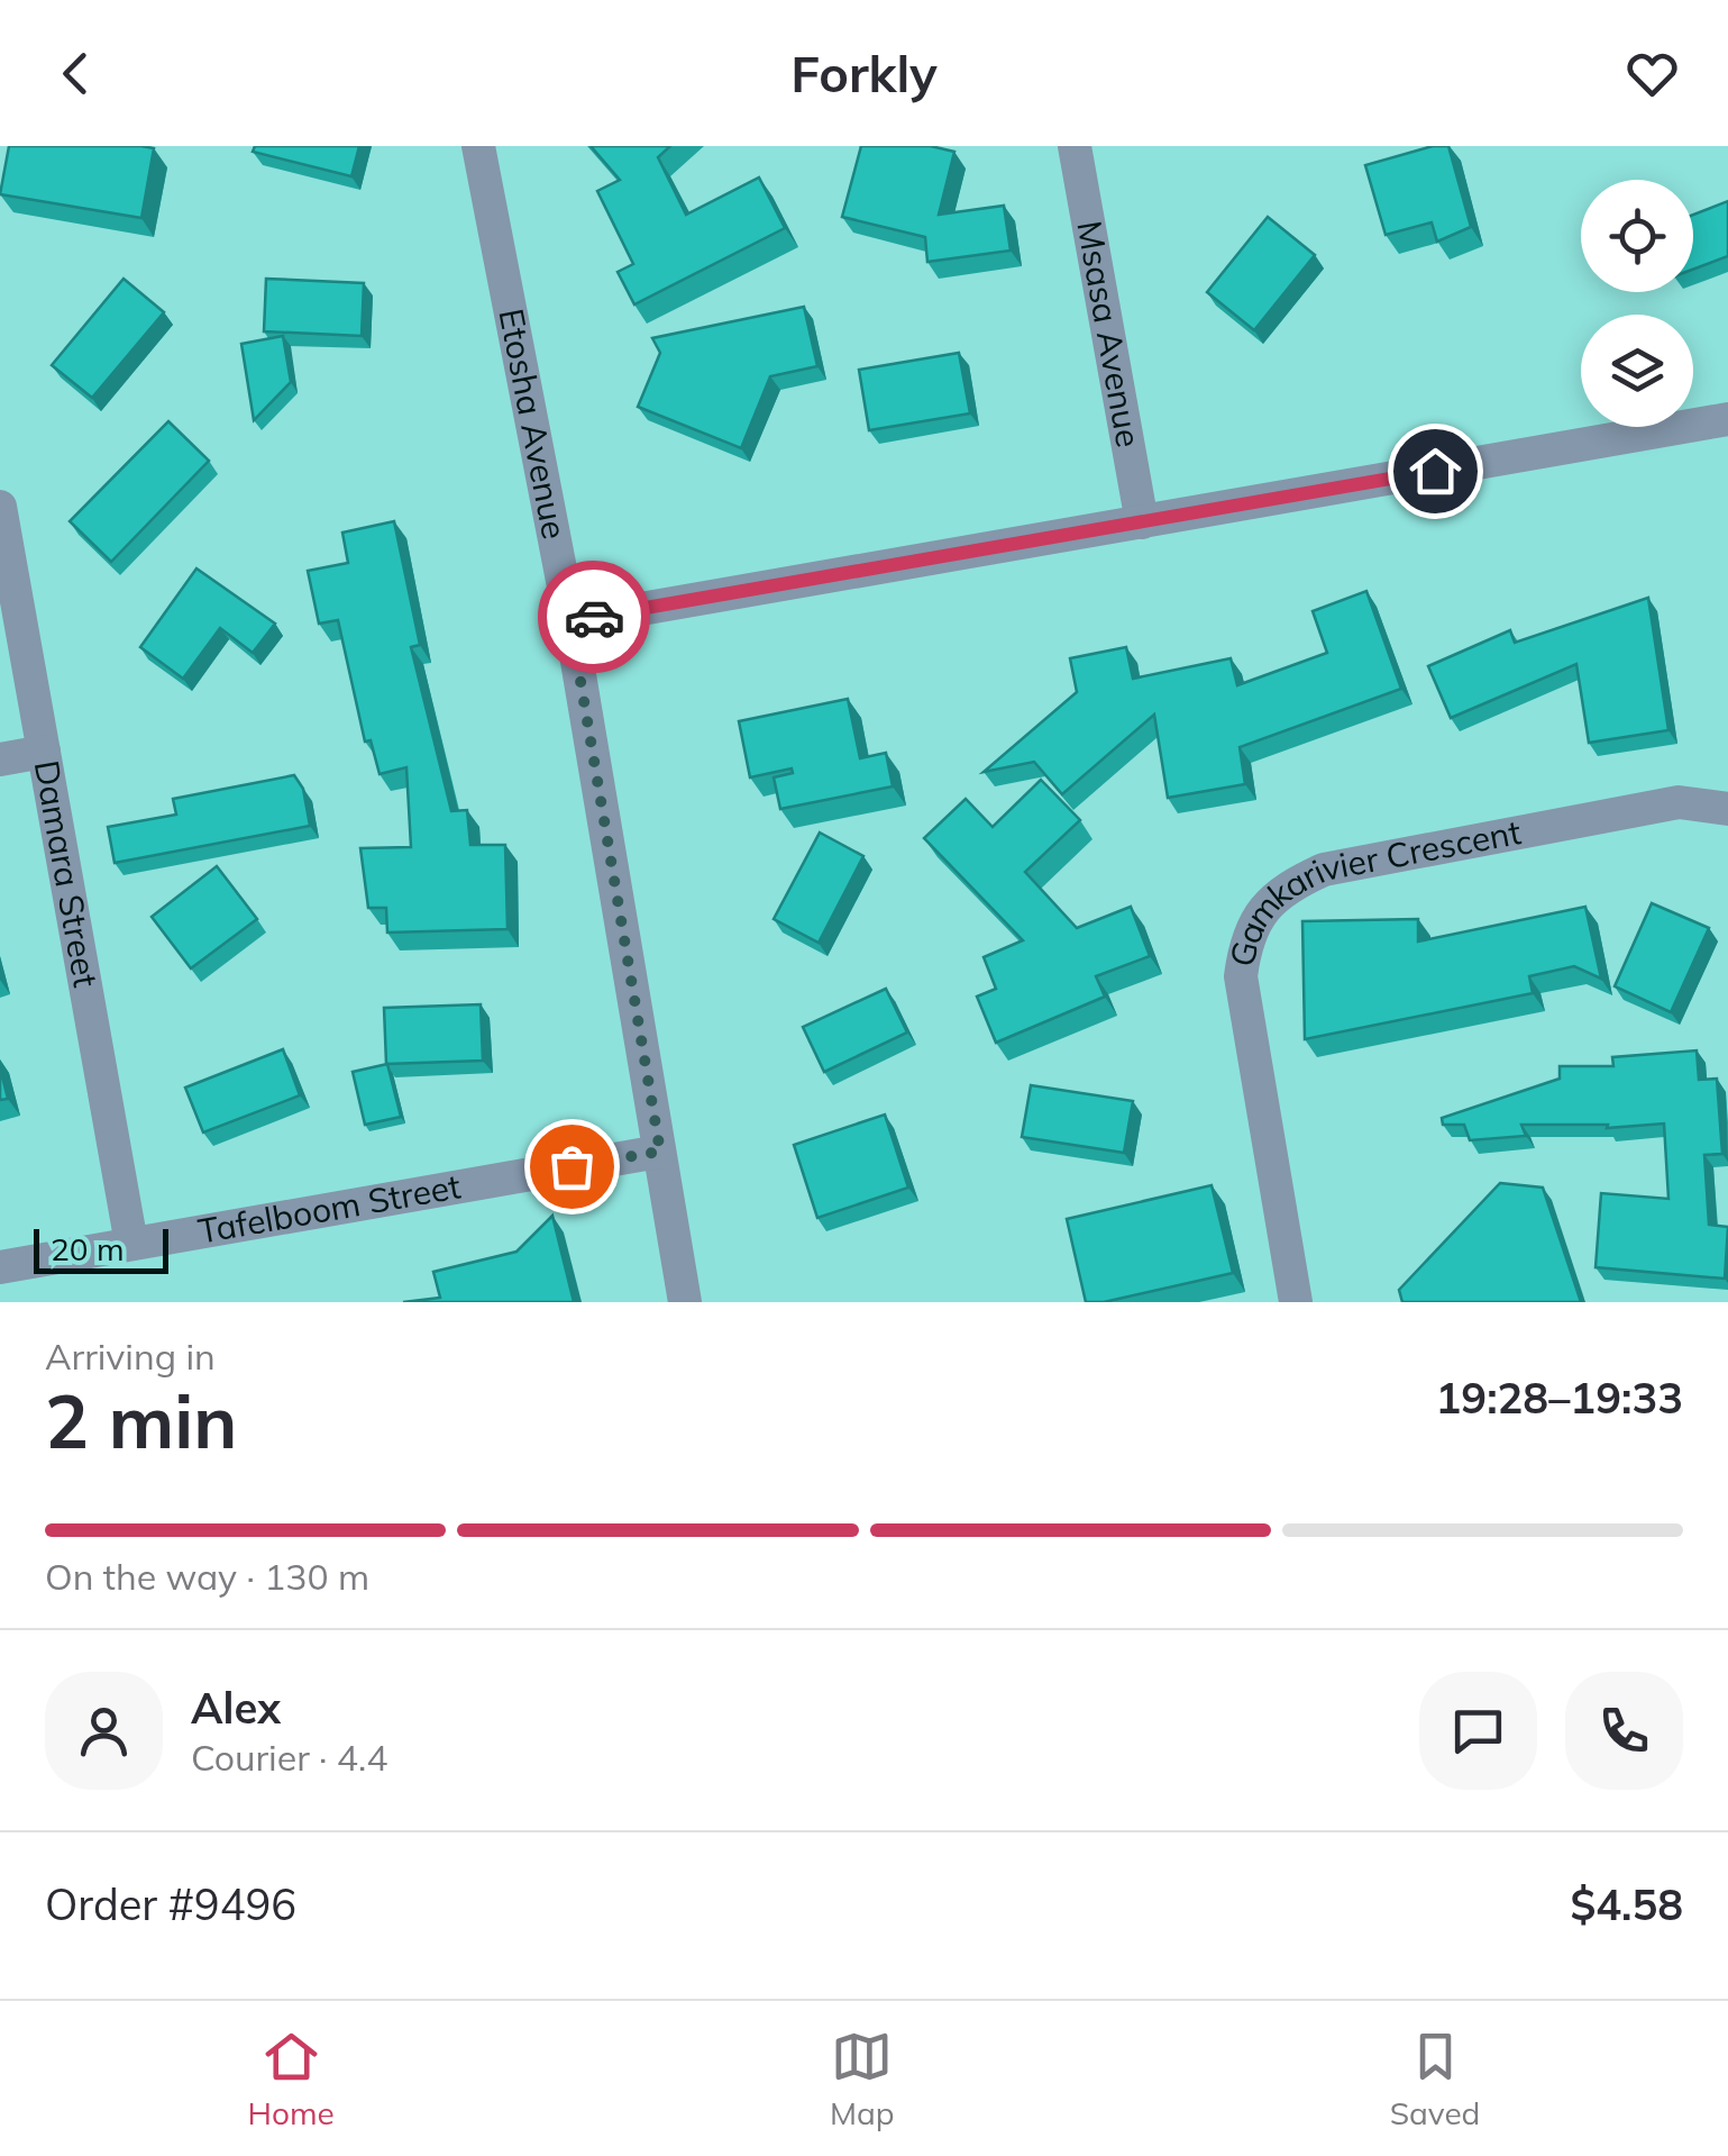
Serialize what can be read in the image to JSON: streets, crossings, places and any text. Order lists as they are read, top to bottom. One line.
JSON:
{"streets":{"street":["Msasa Avenue","Etosha Avenue","Damara Street","Gamkarivier Crescent","Tafelboom Street"]},"crossings":[["Etosha Avenue","Tafelboom Street"],["Damara Street","Tafelboom Street"]],"scale_bar":"20 m","page":{"header":"Forkly","scale":"20 m","heading":["2 min","Arriving in","19:28–19:33"],"panel":["Alex","Courier · 4.4","Order #9496","$4.58"],"bar":"On the way · 130 m","tabs":["Home","Map","Saved"]}}
